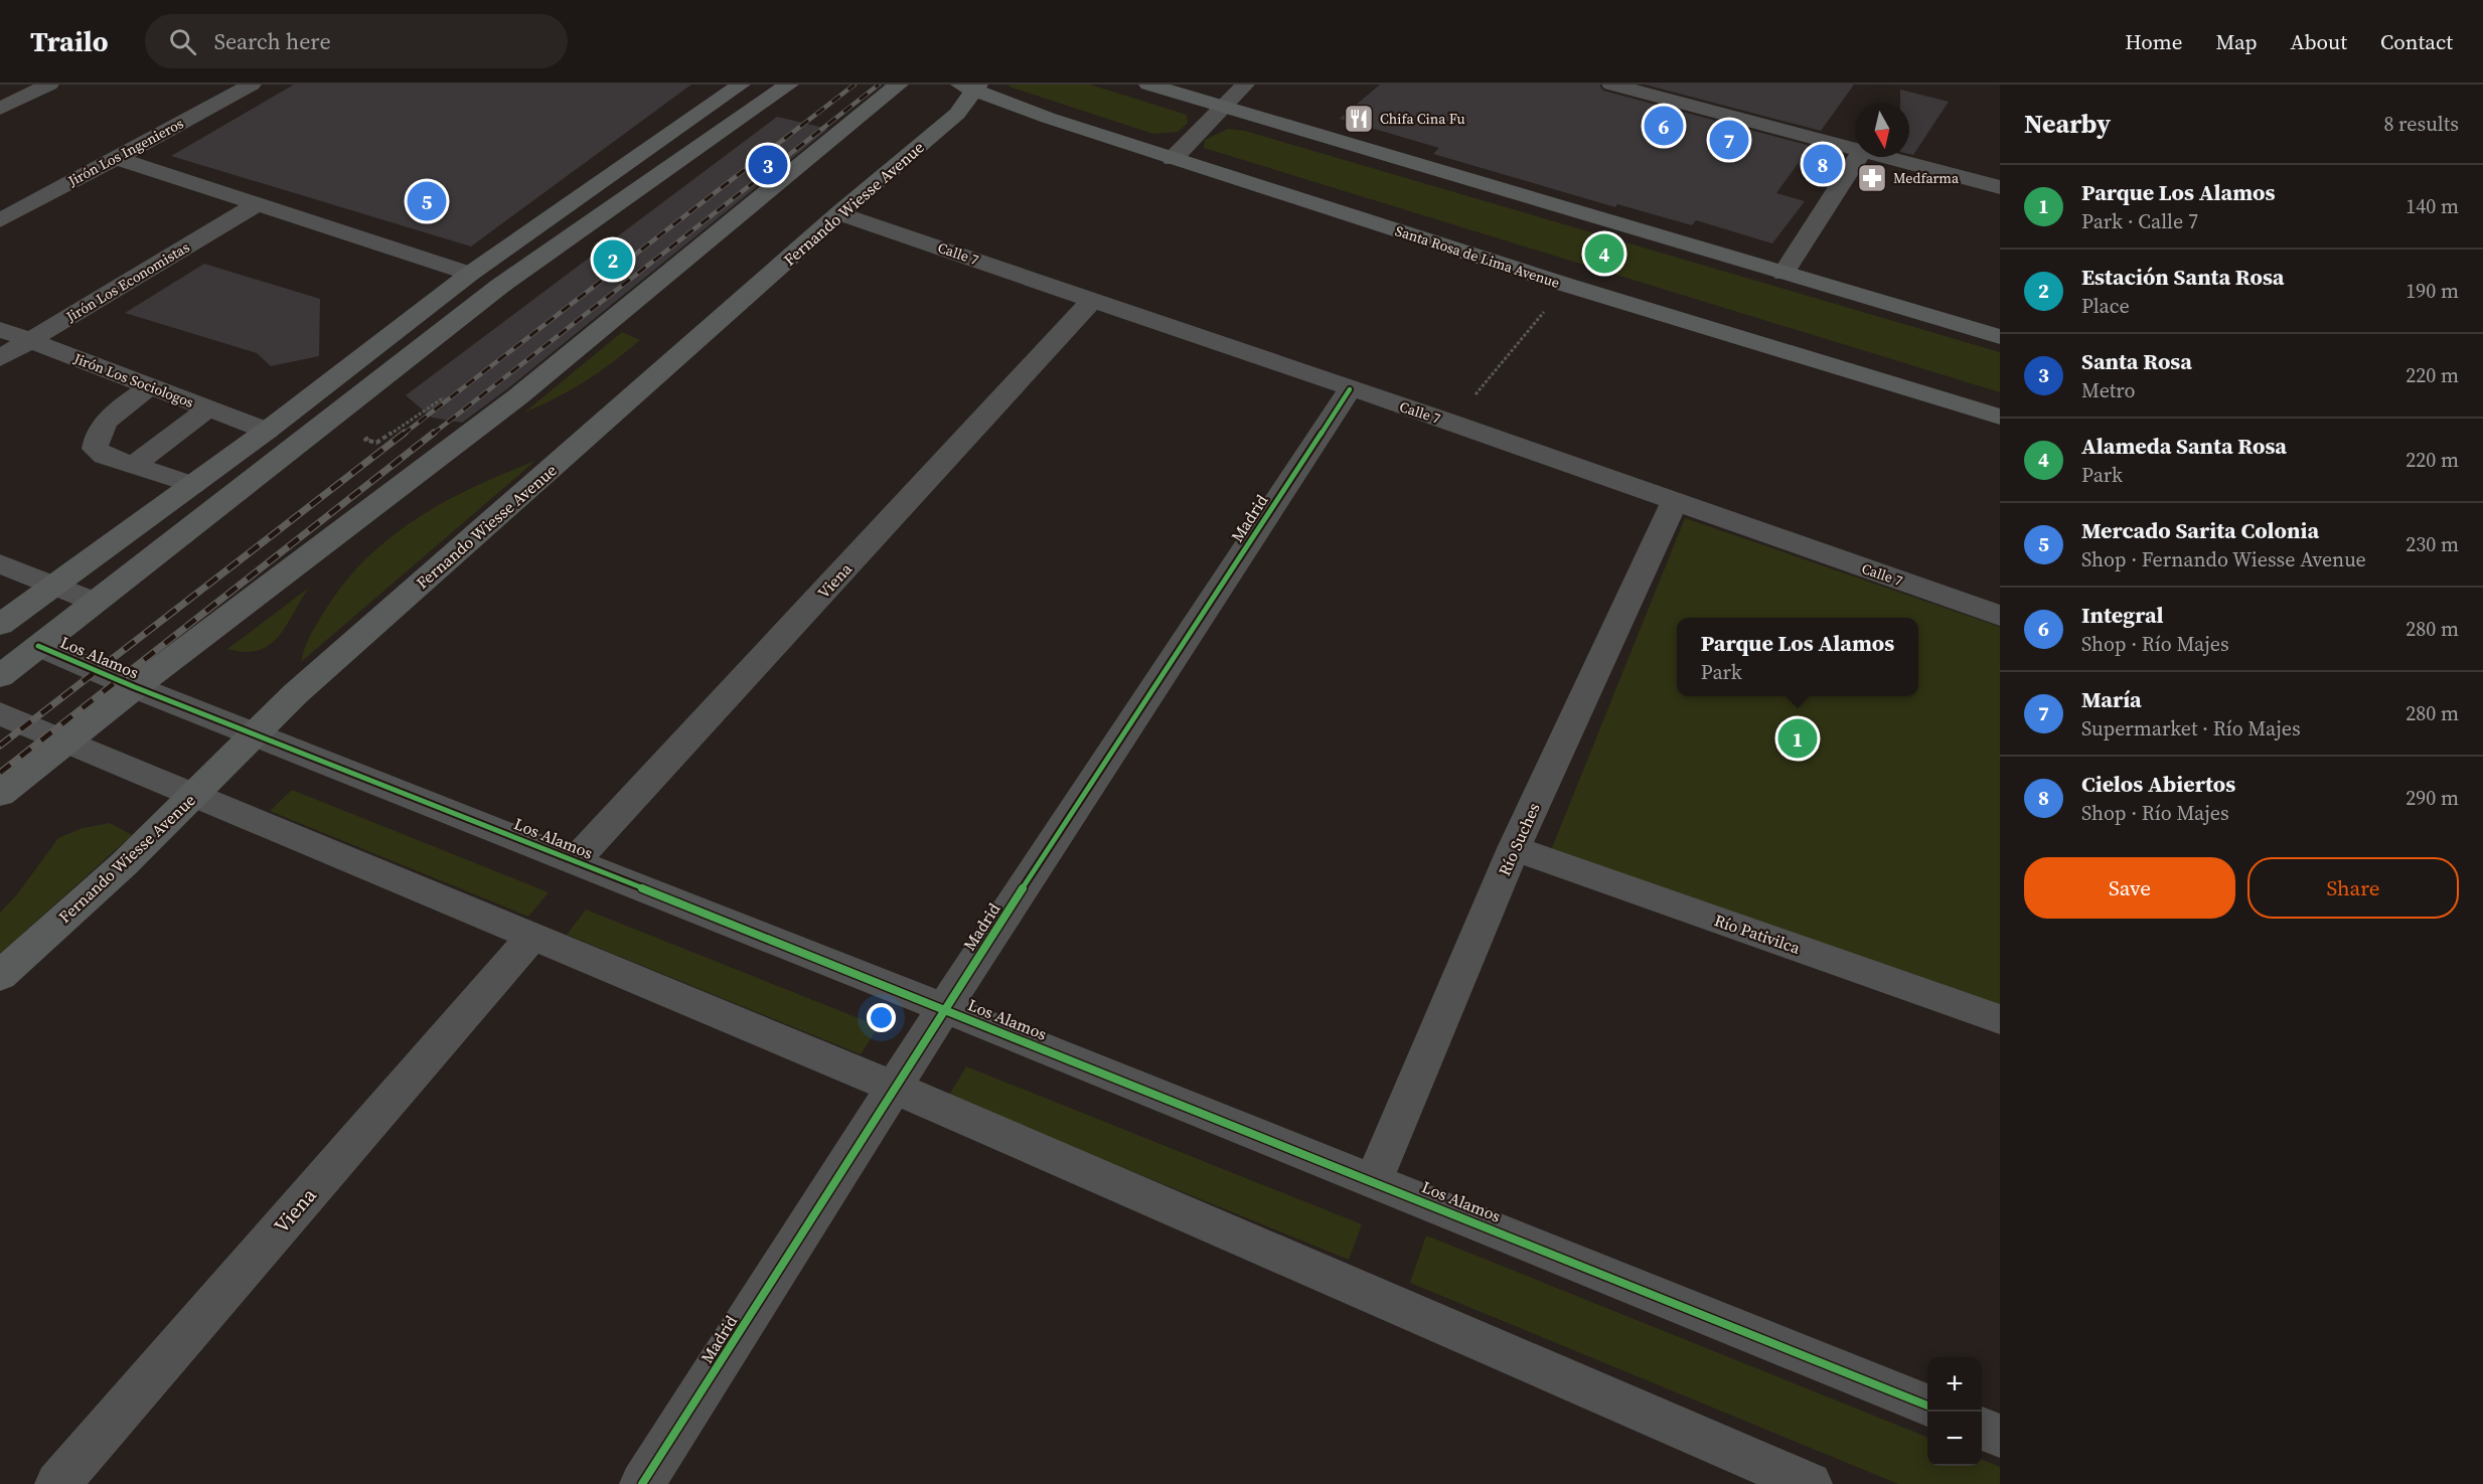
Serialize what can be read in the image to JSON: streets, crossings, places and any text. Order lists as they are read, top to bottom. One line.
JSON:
{"streets":{"main road":["Fernando Wiesse Avenue","Santa Rosa de Lima Avenue"],"street":["Jirón Los Ingenieros","Calle 7","Jirón Los Economistas","Jirón Los Sociologos","Madrid","Viena","Los Alamos","Río Suches","Río Pativilca"]},"crossings":[["Fernando Wiesse Avenue","Calle 7"],["Fernando Wiesse Avenue","Santa Rosa de Lima Avenue"],["Fernando Wiesse Avenue","Los Alamos"],["Calle 7","Madrid"],["Calle 7","Viena"],["Calle 7","Río Suches"],["Jirón Los Economistas","Jirón Los Sociologos"],["Madrid","Los Alamos"],["Viena","Los Alamos"],["Los Alamos","Río Suches"],["Río Suches","Río Pativilca"]],"places":{"restaurant":["Chifa Cina Fu"],"pharmacy":["Medfarma"]},"north":"bottom","page":{"header":"Trailo","search":"Search here","nav":["Home","Map","About","Contact"],"heading":["Nearby","8 results"],"pins":["6","7","8","3","5","4","2","1"],"list":[{"mark":"1","name":"Parque Los Alamos","note":"Park · Calle 7","value":"140 m"},{"mark":"2","name":"Estación Santa Rosa","note":"Place","value":"190 m"},{"mark":"3","name":"Santa Rosa","note":"Metro","value":"220 m"},{"mark":"4","name":"Alameda Santa Rosa","note":"Park","value":"220 m"},{"mark":"5","name":"Mercado Sarita Colonia","note":"Shop · Fernando Wiesse Avenue","value":"230 m"},{"mark":"6","name":"Integral","note":"Shop · Río Majes","value":"280 m"},{"mark":"7","name":"María","note":"Supermarket · Río Majes","value":"280 m"},{"mark":"8","name":"Cielos Abiertos","note":"Shop · Río Majes","value":"290 m"}],"popup":["Parque Los Alamos","Park"],"buttons":["Save","Share"],"map_buttons":["+","−"]}}
